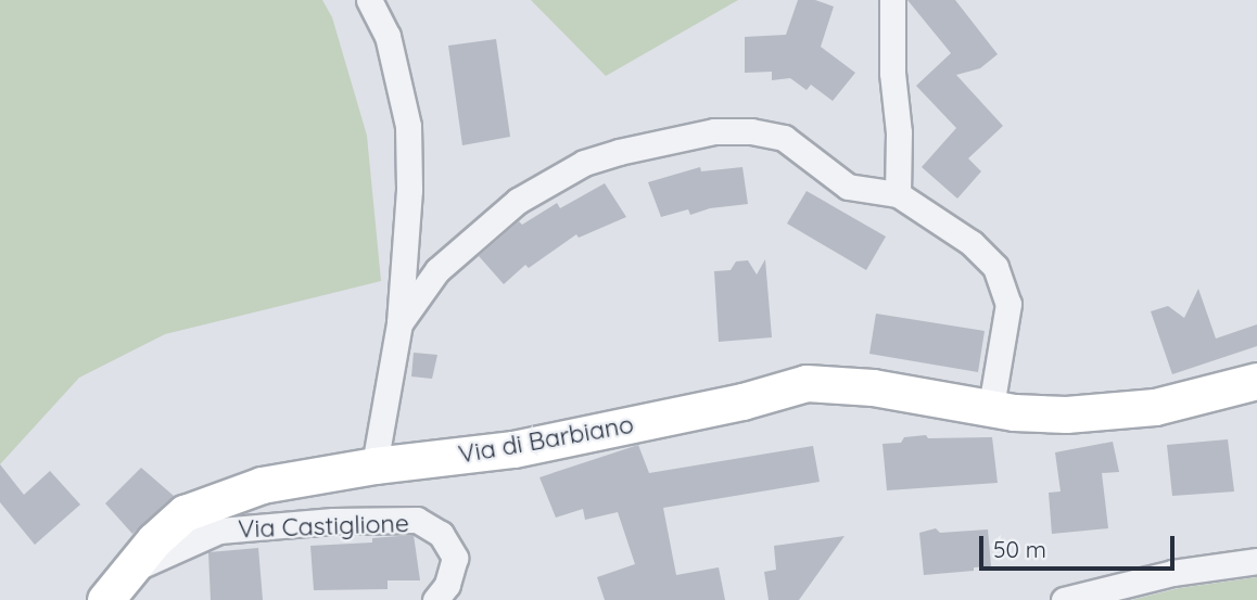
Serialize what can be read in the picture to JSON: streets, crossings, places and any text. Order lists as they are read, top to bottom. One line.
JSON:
{"streets":{"street":["Via di Barbiano","Via Castiglione"]},"crossings":[["Via di Barbiano","Via Castiglione"]],"scale_bar":"50 m"}
